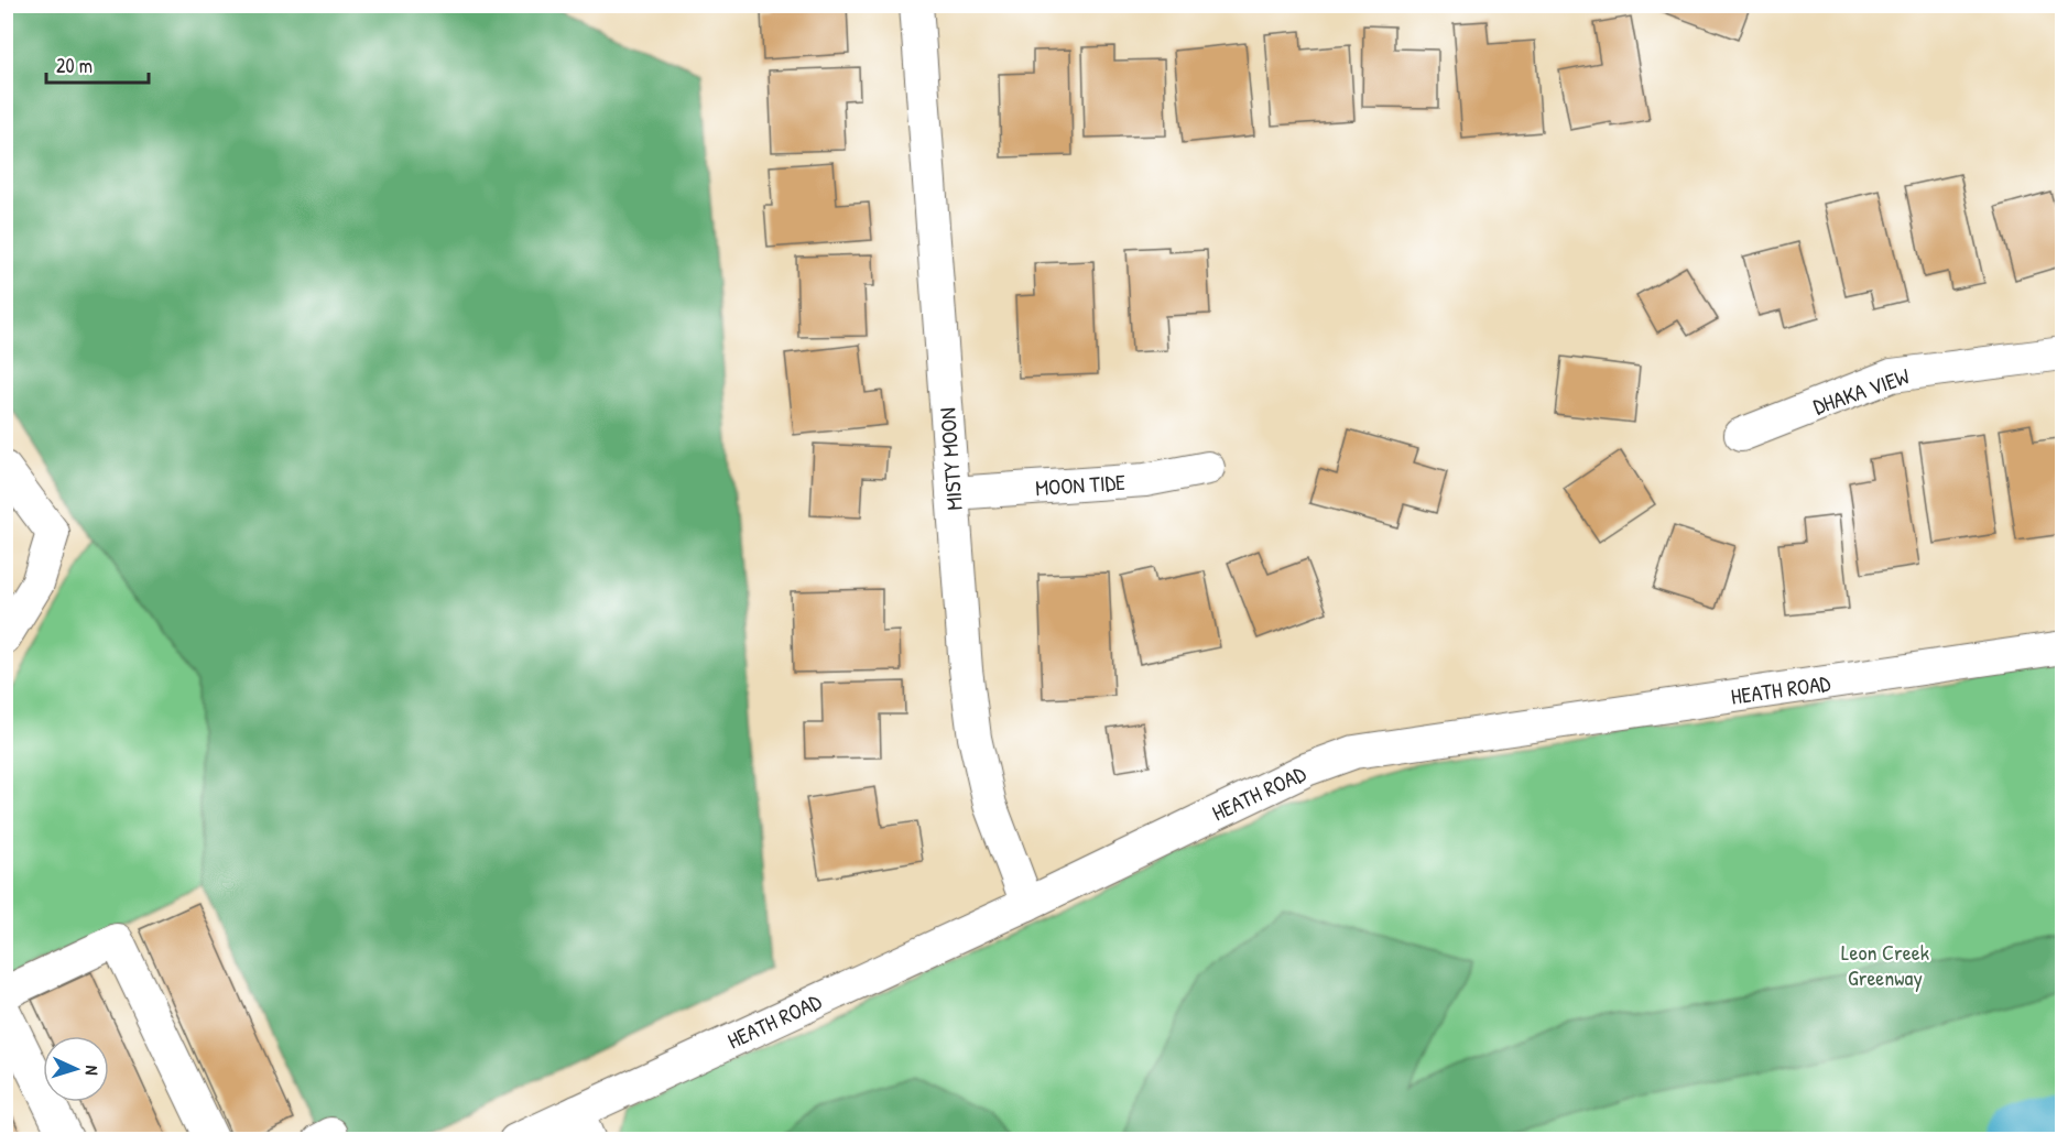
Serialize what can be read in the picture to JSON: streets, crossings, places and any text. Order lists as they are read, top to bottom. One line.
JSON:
{"streets":{"street":["DHAKA VIEW","MISTY MOON","MOON TIDE","HEATH ROAD"]},"crossings":[["MISTY MOON","MOON TIDE"],["MISTY MOON","HEATH ROAD"]],"parks":["Leon Creek Greenway"],"scale_bar":"20 m","north":"right"}
